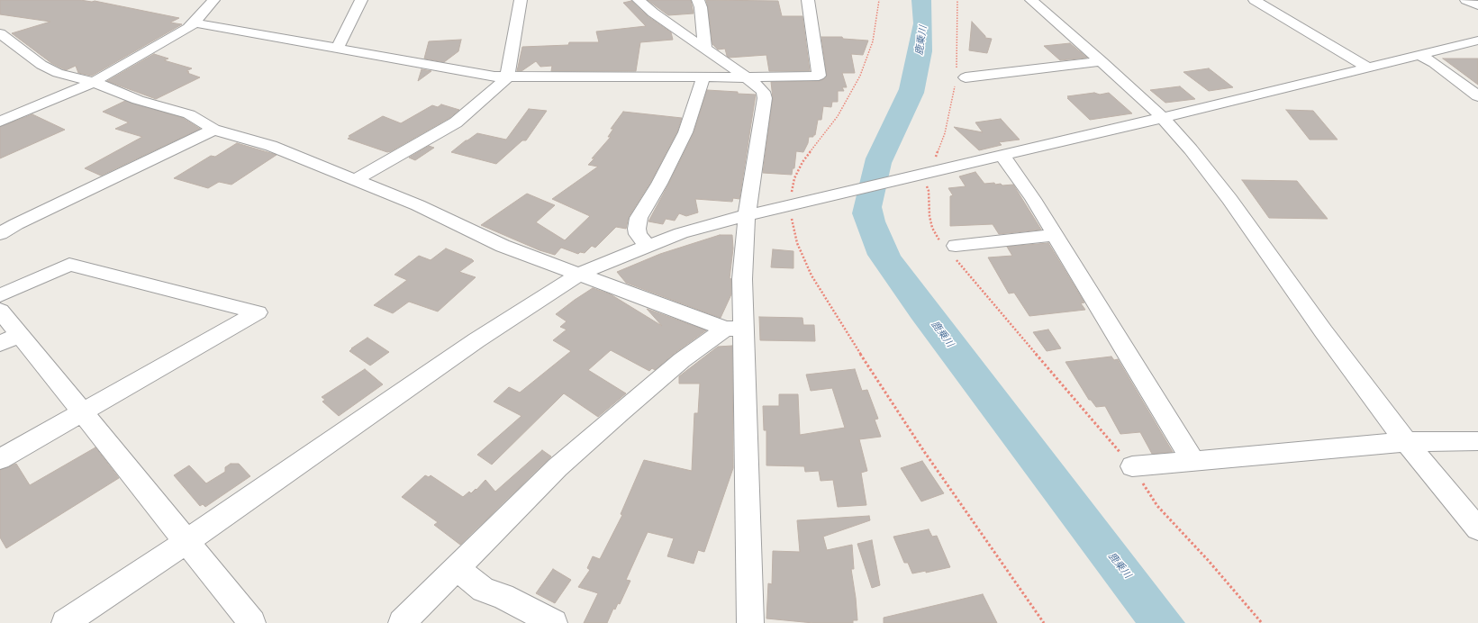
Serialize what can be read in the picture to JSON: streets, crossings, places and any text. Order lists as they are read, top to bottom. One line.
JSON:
{"water":["鹿乗川"]}
